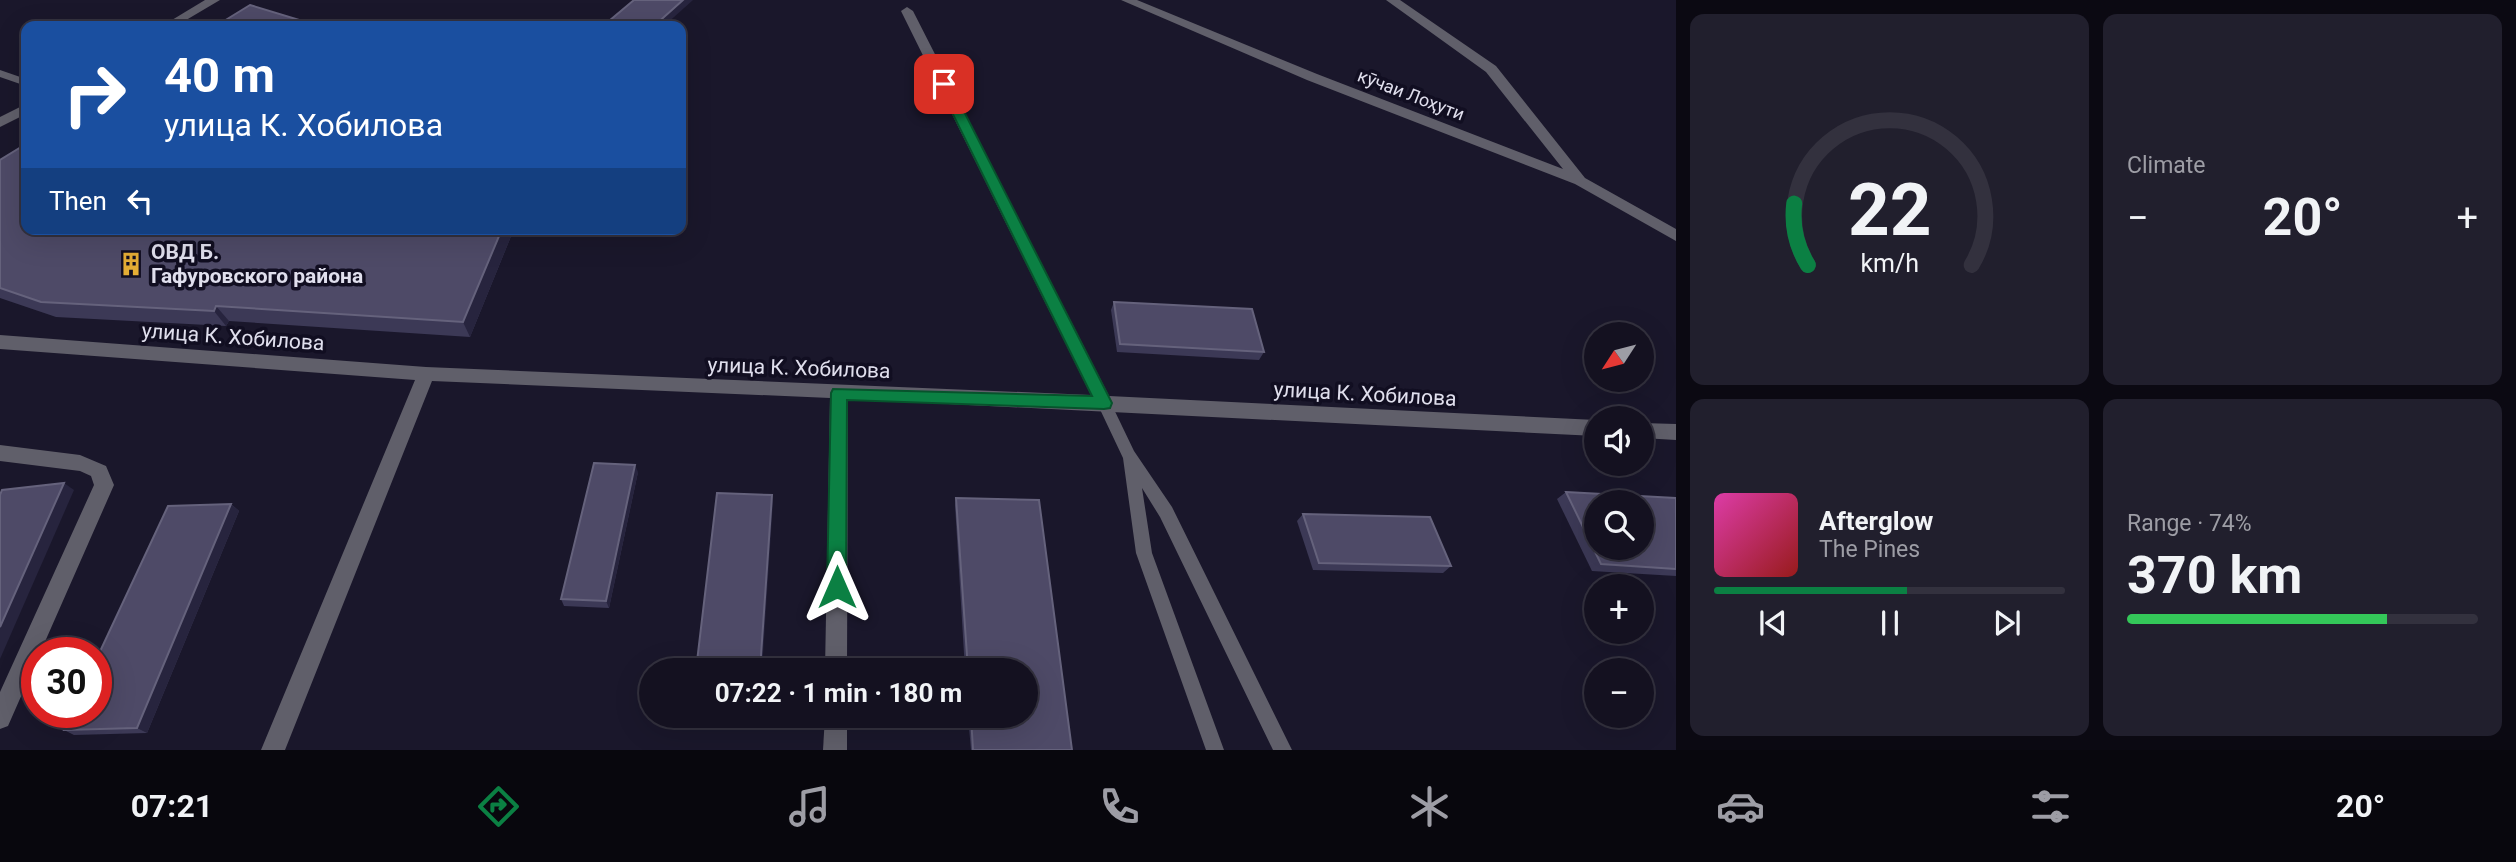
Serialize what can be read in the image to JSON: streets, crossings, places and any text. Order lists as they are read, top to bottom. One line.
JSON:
{"streets":{"street":["кӯчаи Лоҳути","улица К. Хобилова"]},"places":{"building":["ОВД Б. Гафуровского района"]},"north":"bottom left","page":{"tile":["Climate",["Range · 74%","370 km"]],"turn":["40 m","улица К. Хобилова"],"then":"Then","heat":["−","20°","+"],"map_buttons":["+","−"],"song":["Afterglow","The Pines"],"limit":"30","trip":"07:22 · 1 min · 180 m","tabs":["07:21","20°"],"gauge":["22","km/h"]}}
